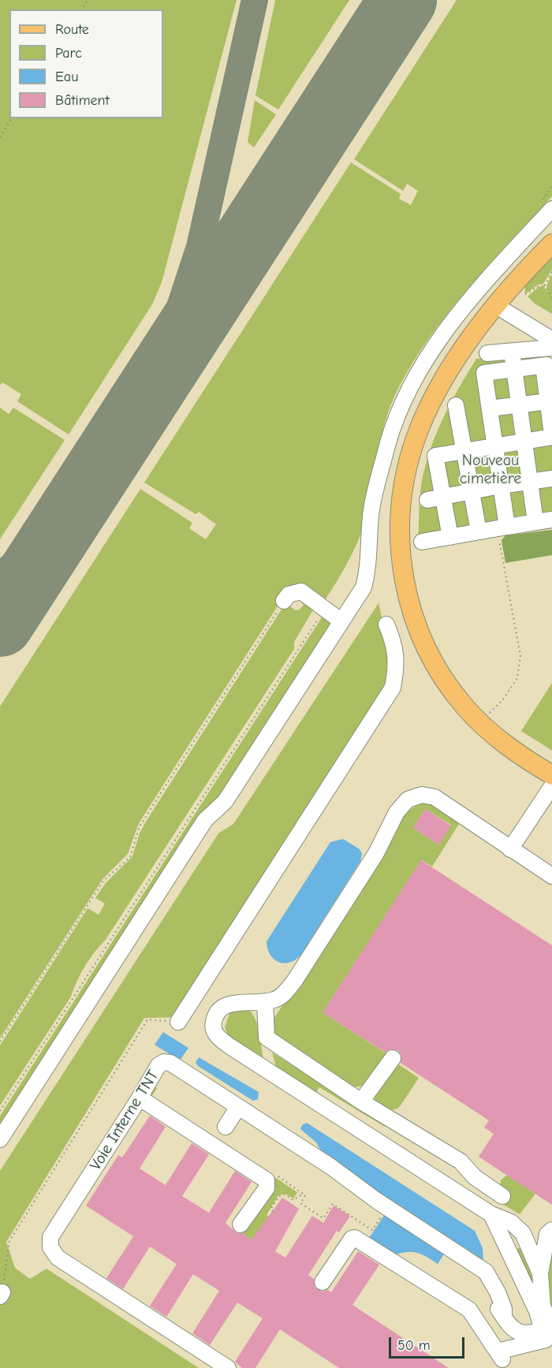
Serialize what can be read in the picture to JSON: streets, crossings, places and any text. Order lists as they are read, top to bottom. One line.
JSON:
{"streets":{"street":["Voie Interne TNT"]},"parks":["Nouveau cimetière"],"legend":["Route","Parc","Eau","Bâtiment"],"scale_bar":"50 m"}
